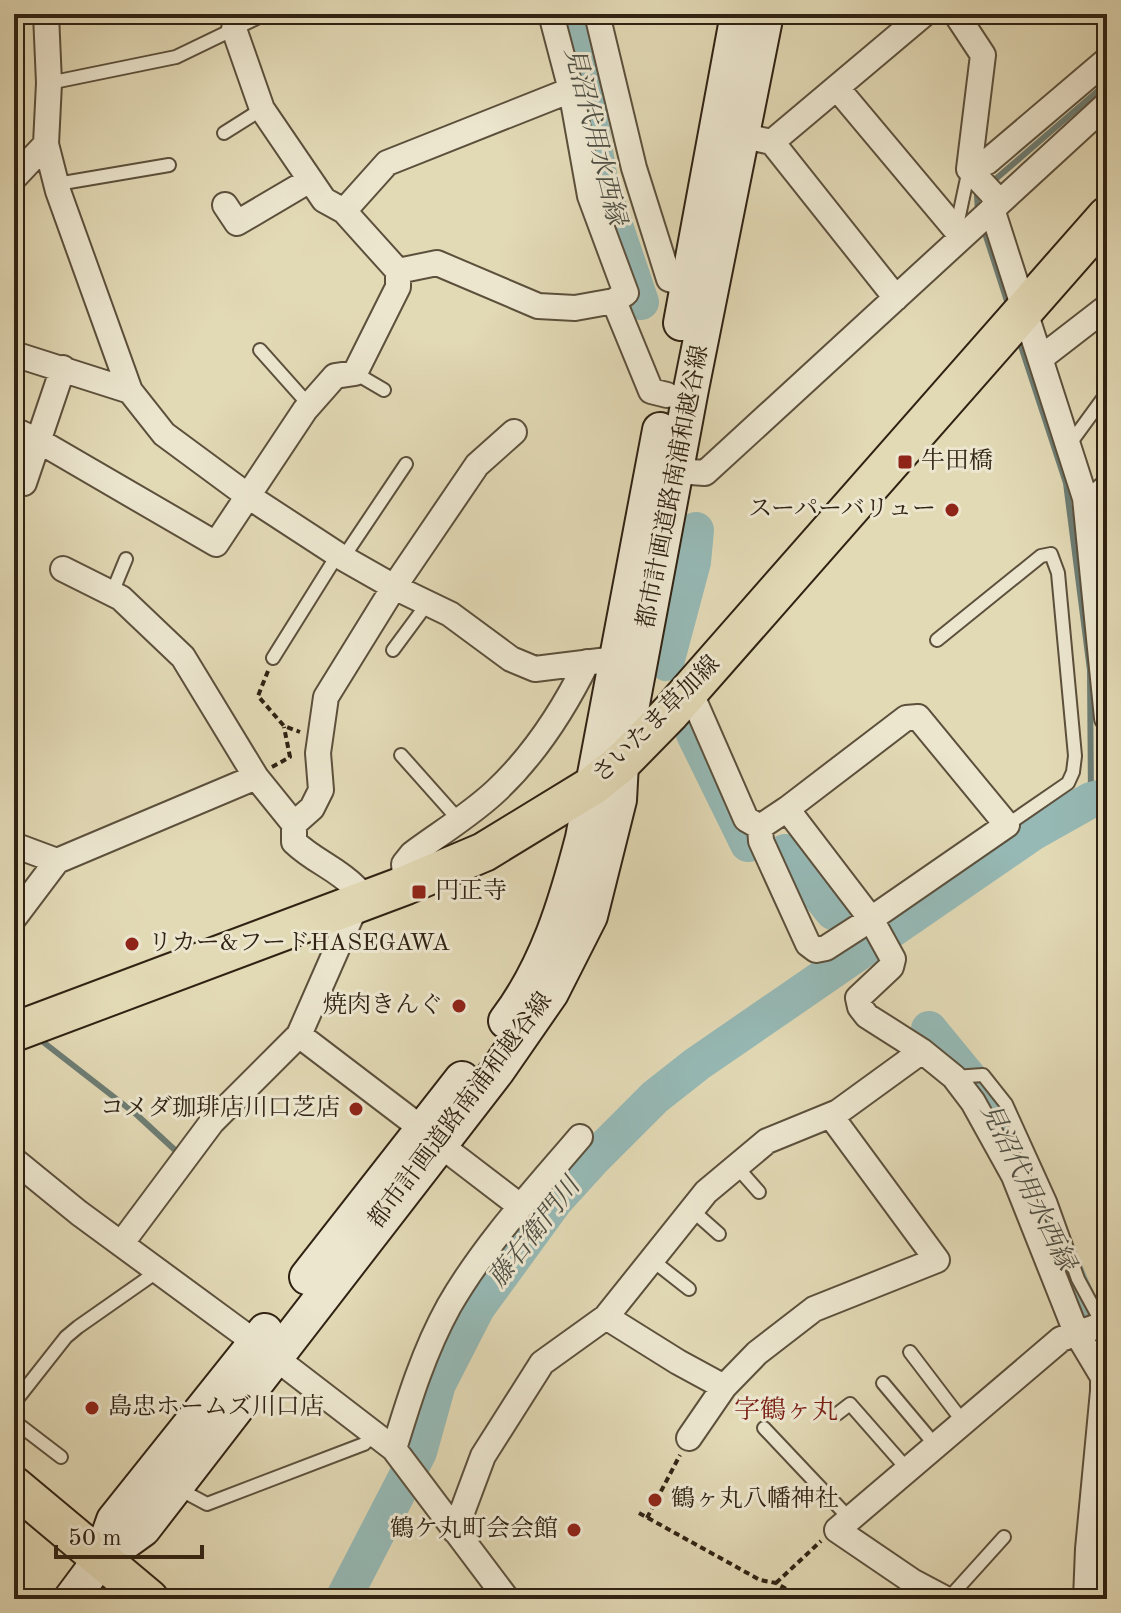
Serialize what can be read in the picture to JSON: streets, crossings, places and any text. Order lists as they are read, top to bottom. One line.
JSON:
{"streets":{"main road":["さいたま草加線"],"street":["都市計画道路南浦和越谷線"]},"crossings":[["都市計画道路南浦和越谷線","さいたま草加線"]],"districts":["字鶴ヶ丸"],"water":["見沼代用水西縁","藤右衛門川"],"places":{"transit":["牛田橋","円正寺"],"other":["スーパーバリュー","リカー&フードHASEGAWA","焼肉きんぐ","コメダ珈琲店川口芝店","島忠ホームズ川口店","鶴ヶ丸八幡神社","鶴ケ丸町会会館"]},"scale_bar":"50 m"}
